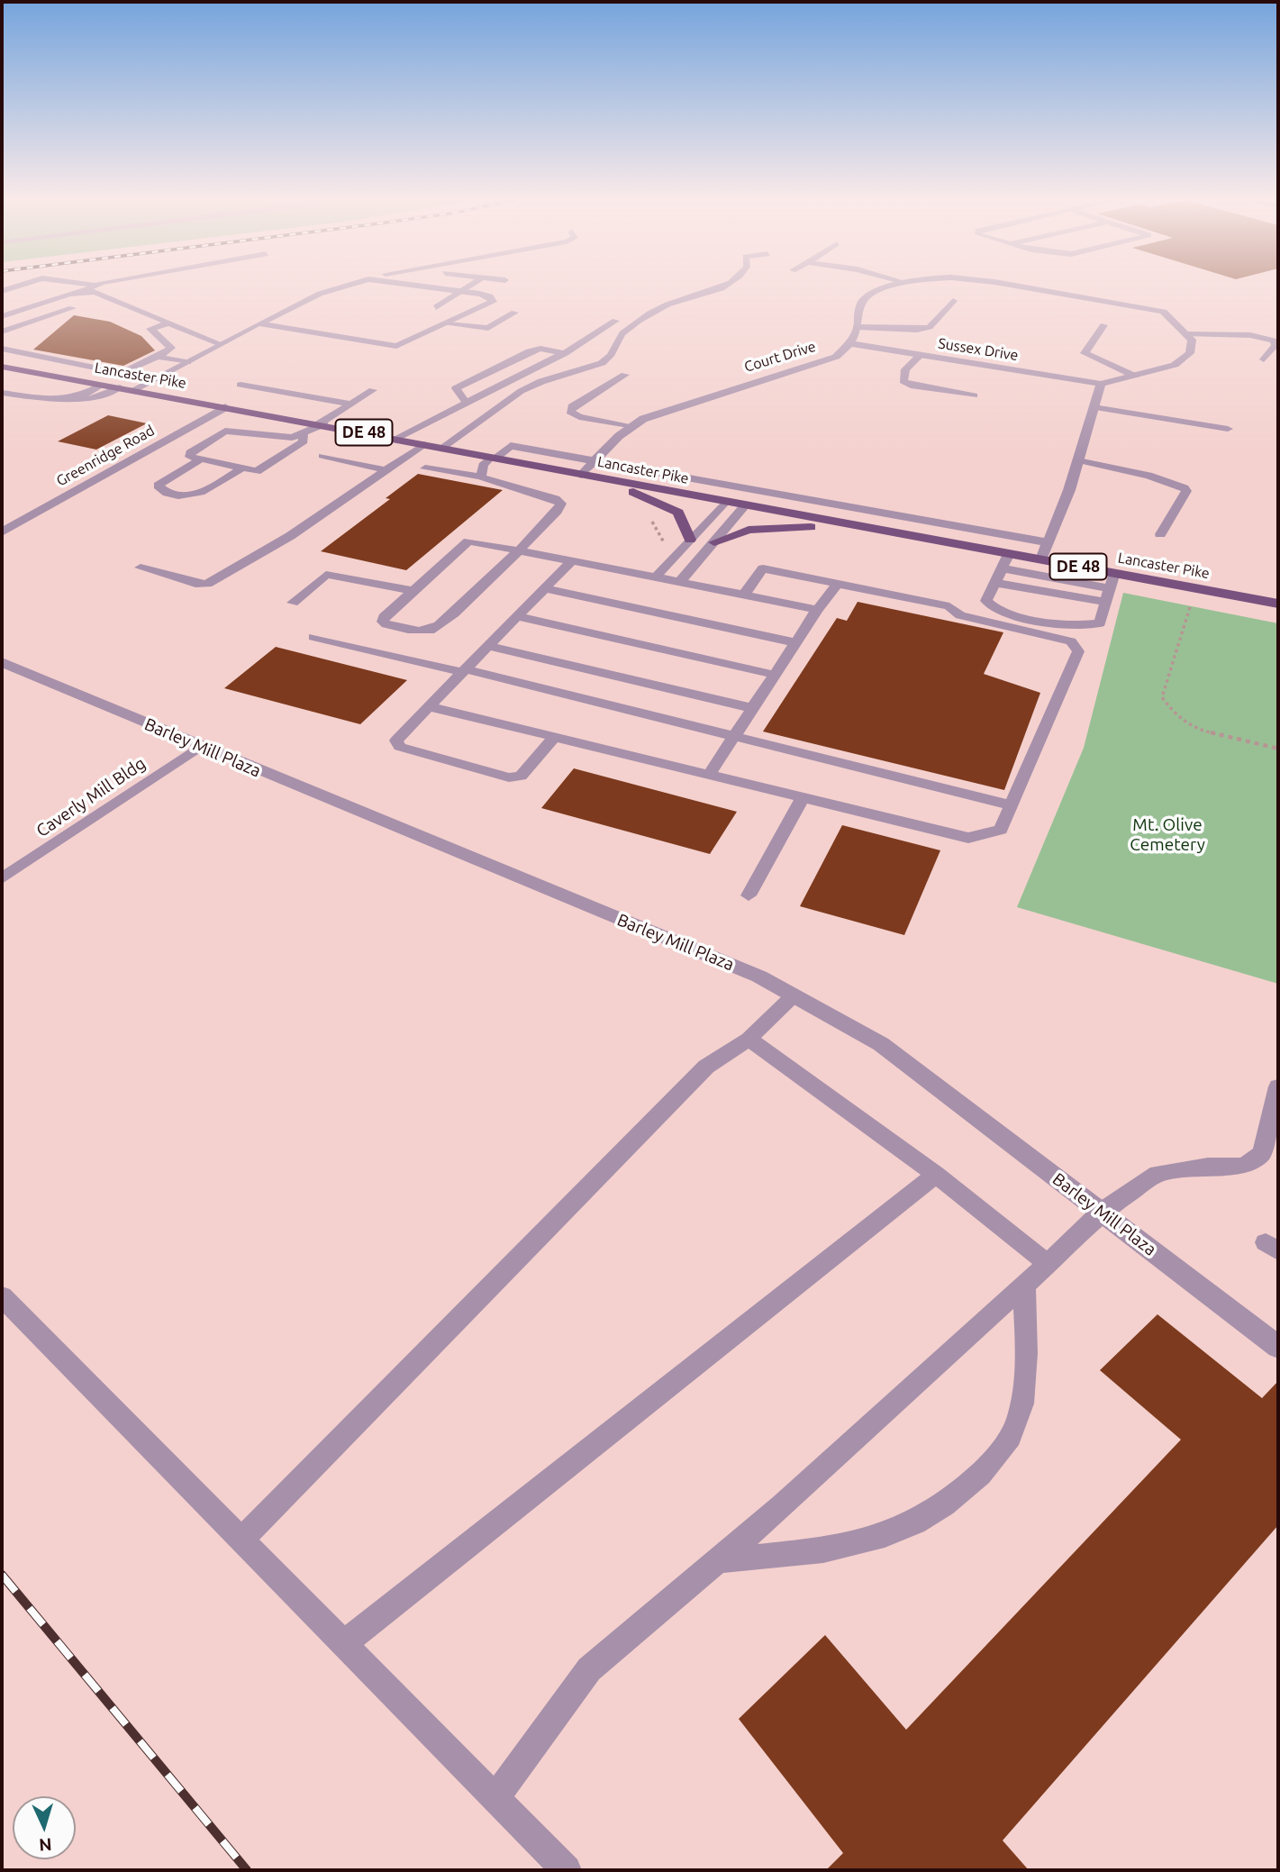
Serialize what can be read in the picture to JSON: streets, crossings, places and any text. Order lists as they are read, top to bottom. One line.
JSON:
{"streets":{"main road":["Lancaster Pike","DE 48"],"street":["Sussex Drive","Court Drive","Greenridge Road","Barley Mill Plaza"],"lane":["Caverly Mill Bldg"]},"crossings":[["Sussex Drive","Court Drive"],["Court Drive","Lancaster Pike"],["Lancaster Pike","Greenridge Road"],["Barley Mill Plaza","Caverly Mill Bldg"]],"parks":["Mt. Olive Cemetery"],"north":"bottom"}
